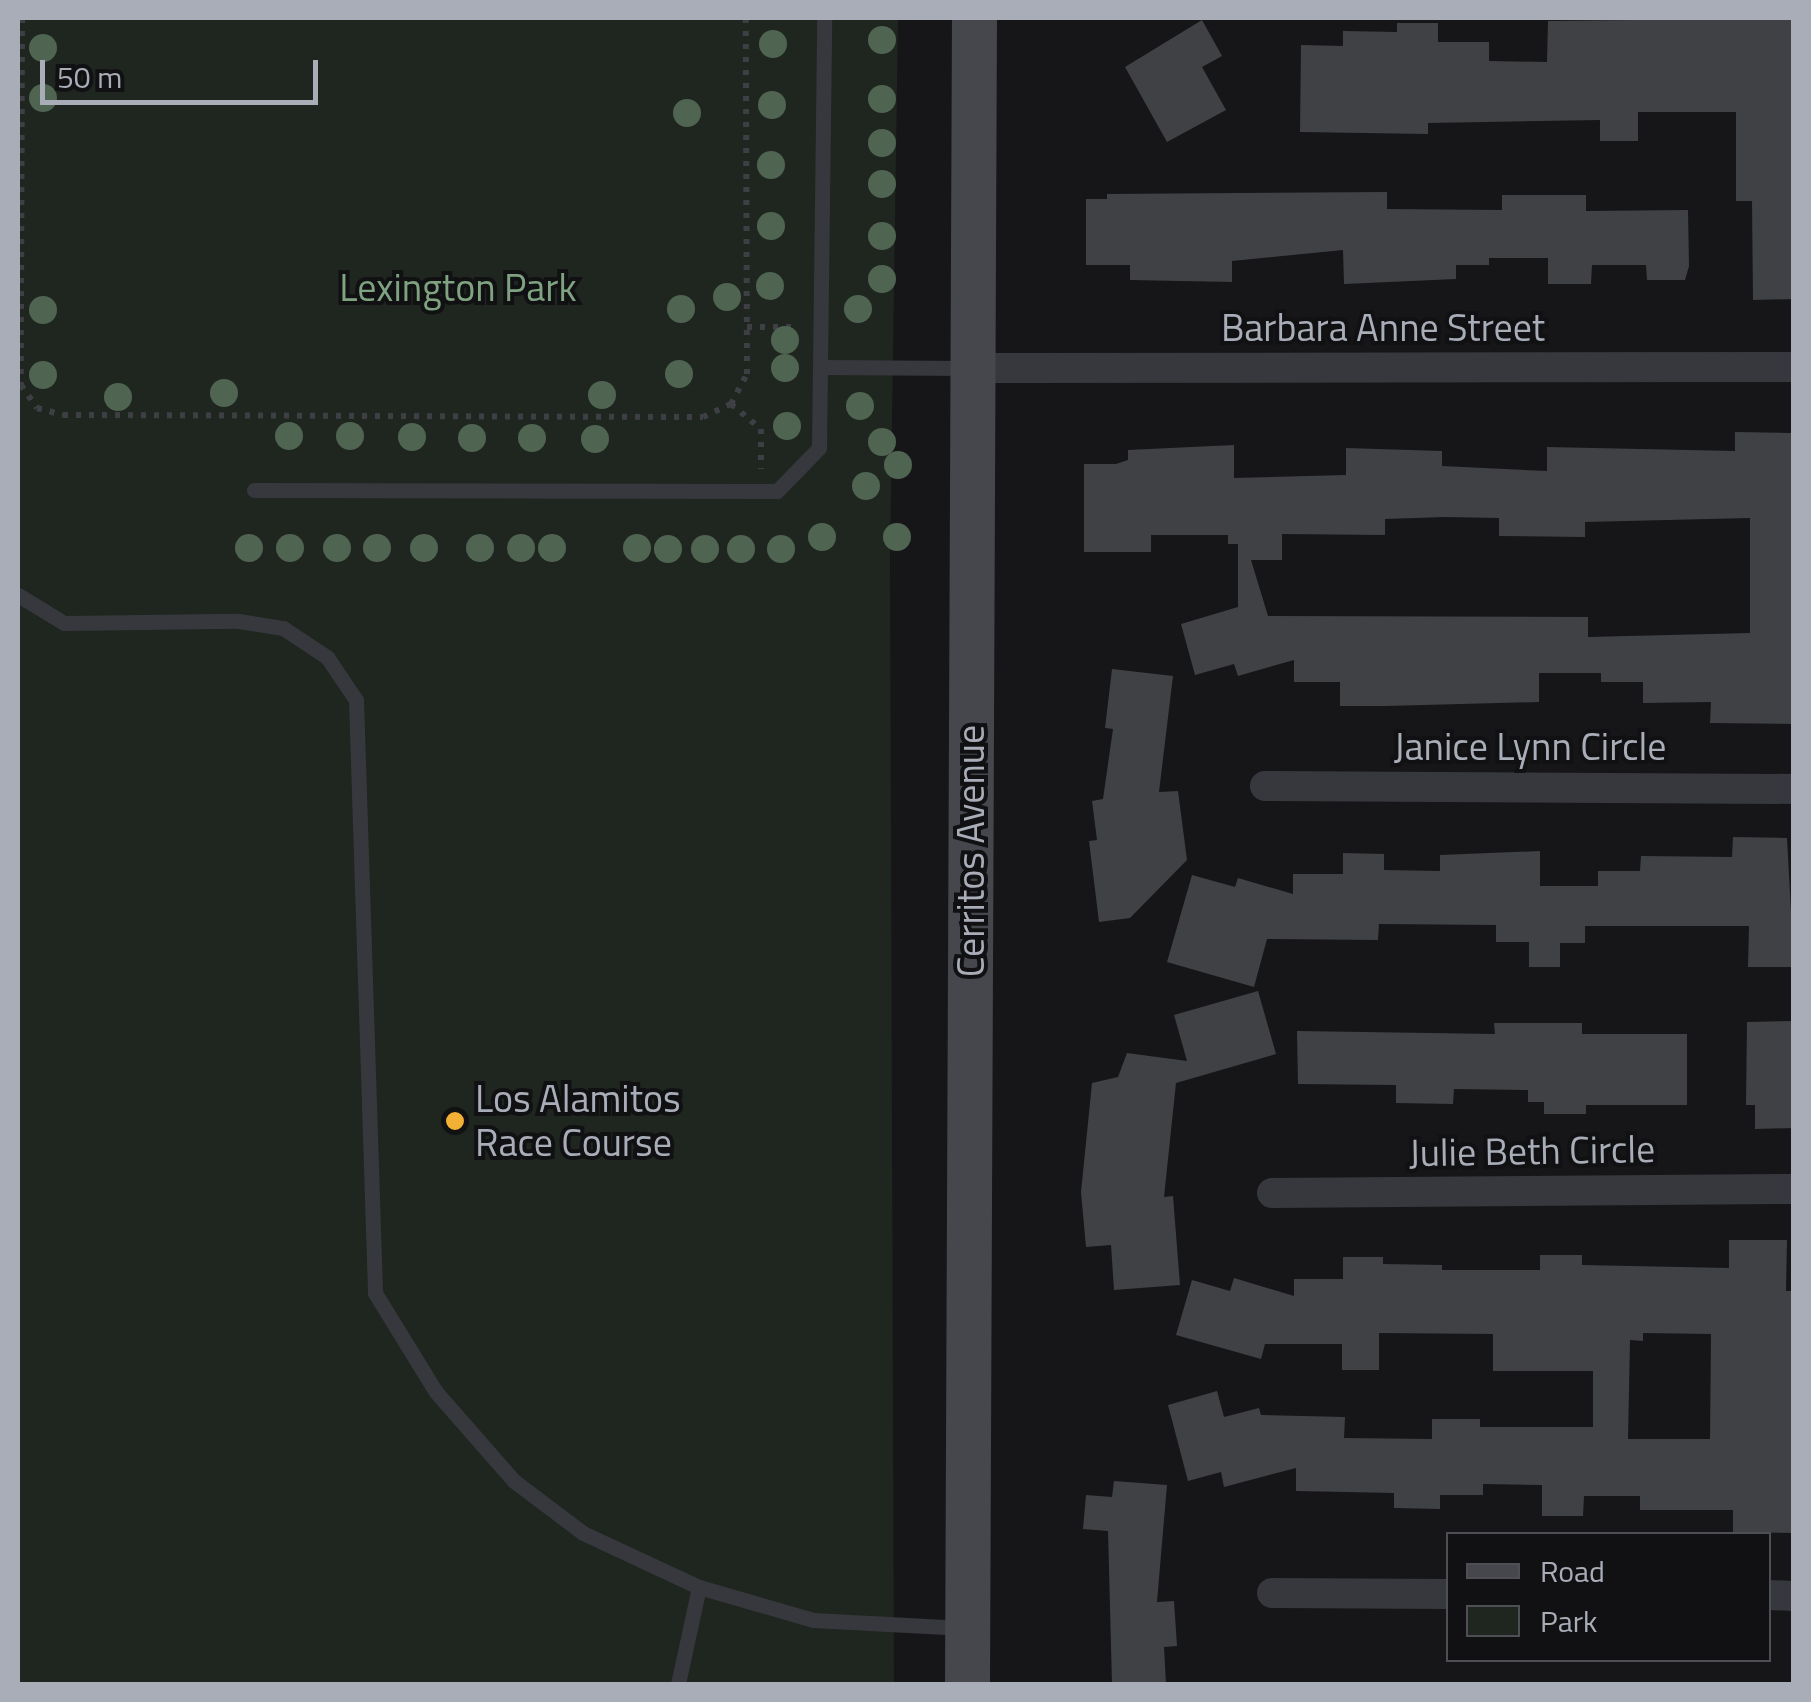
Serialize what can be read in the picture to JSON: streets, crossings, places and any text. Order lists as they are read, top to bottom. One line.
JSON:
{"streets":{"main road":["Cerritos Avenue"],"street":["Barbara Anne Street","Janice Lynn Circle","Julie Beth Circle"]},"crossings":[["Barbara Anne Street","Cerritos Avenue"]],"parks":["Lexington Park"],"places":["Los Alamitos Race Course"],"legend":["Road","Park"],"scale_bar":"50 m"}
